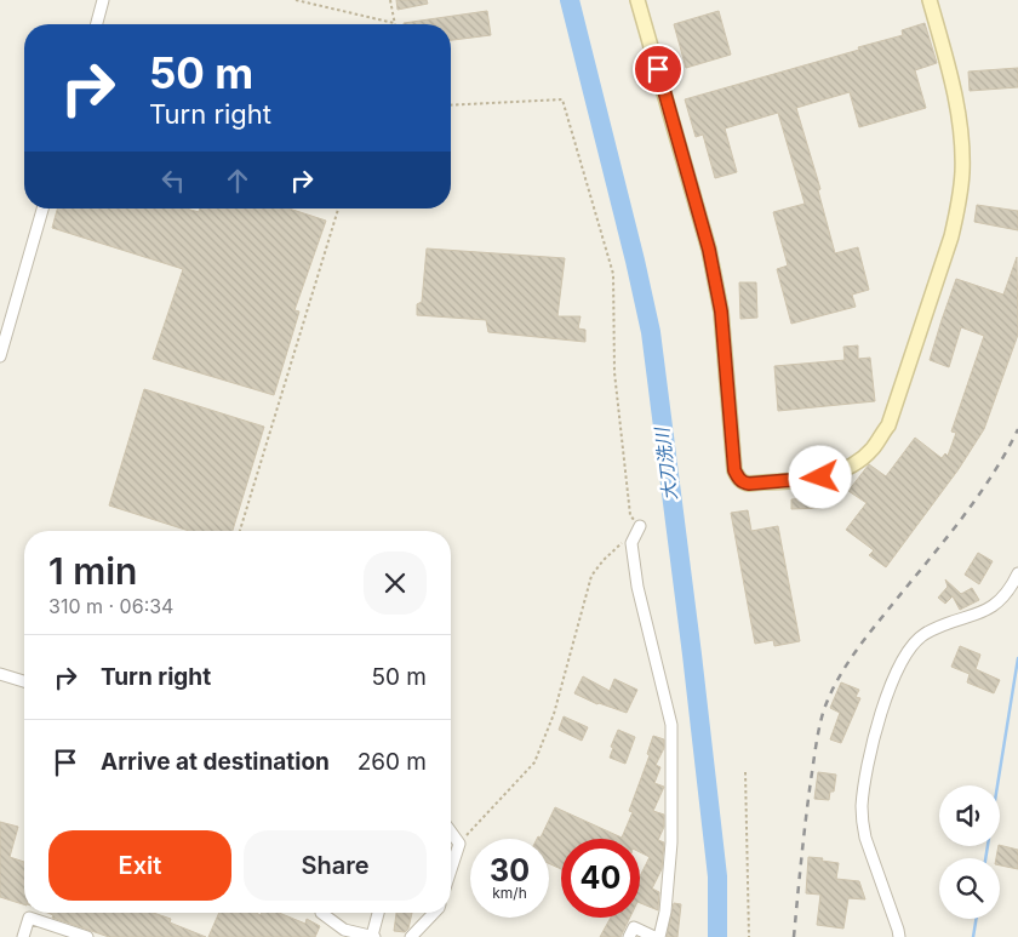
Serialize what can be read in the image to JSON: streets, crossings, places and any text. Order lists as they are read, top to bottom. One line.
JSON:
{"water":["大刀洗川"],"page":{"turn":["50 m","Turn right"],"heading":["1 min","310 m · 06:34"],"list":[{"name":"Turn right","value":"50 m"},{"name":"Arrive at destination","value":"260 m"}],"buttons":["Exit","Share"],"speed":"30 km/h","limit":"40"}}
